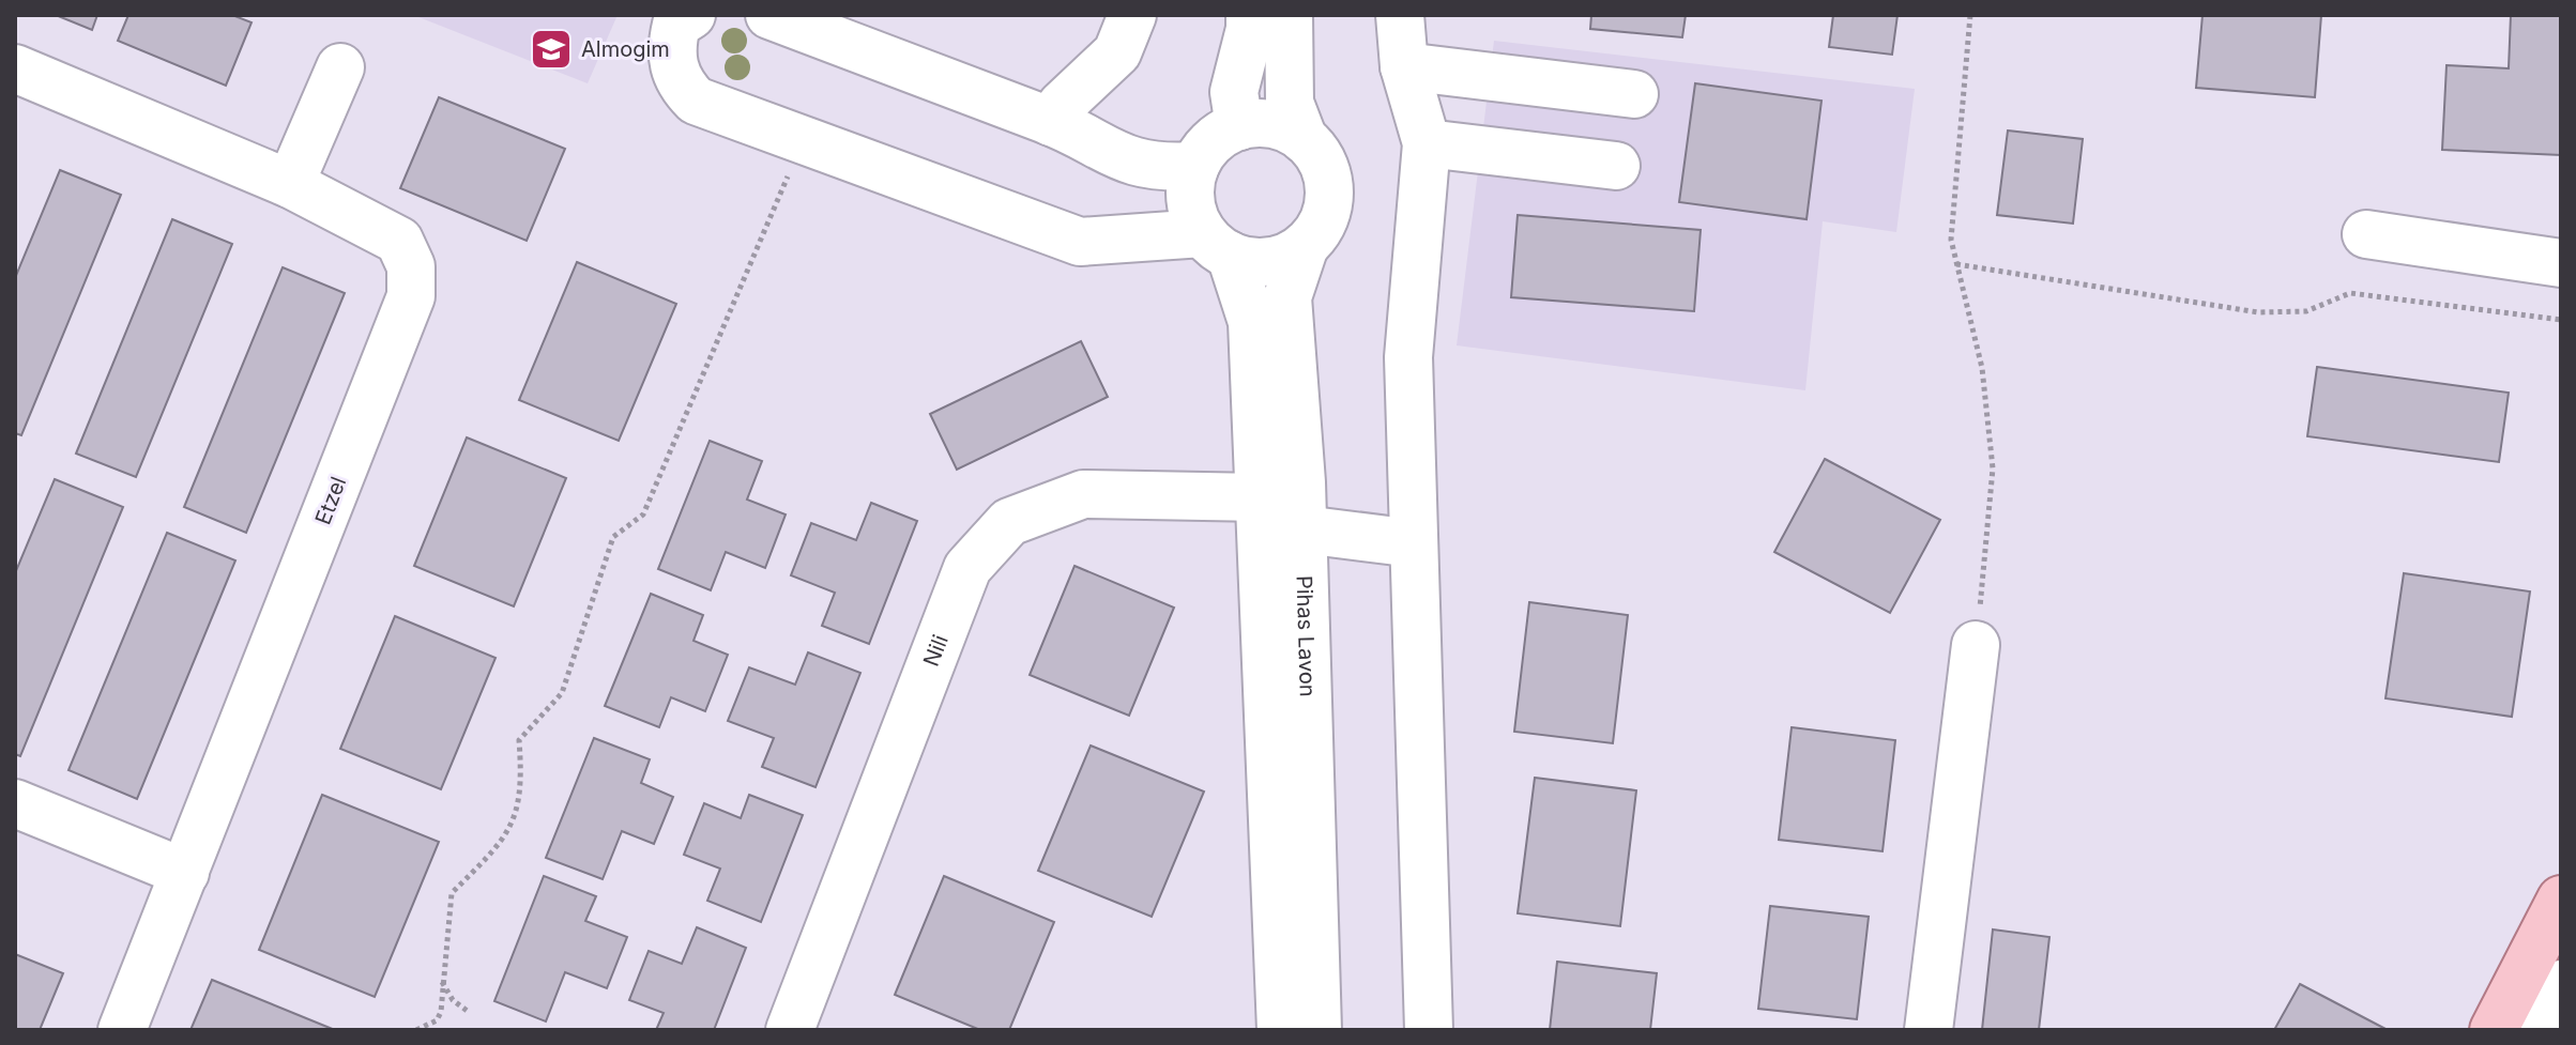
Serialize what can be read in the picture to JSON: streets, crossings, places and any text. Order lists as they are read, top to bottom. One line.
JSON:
{"streets":{"street":["Etzel","Pihas Lavon","Nili"]},"crossings":[["Pihas Lavon","Nili"]],"places":{"school or university":["Almogim"]}}
